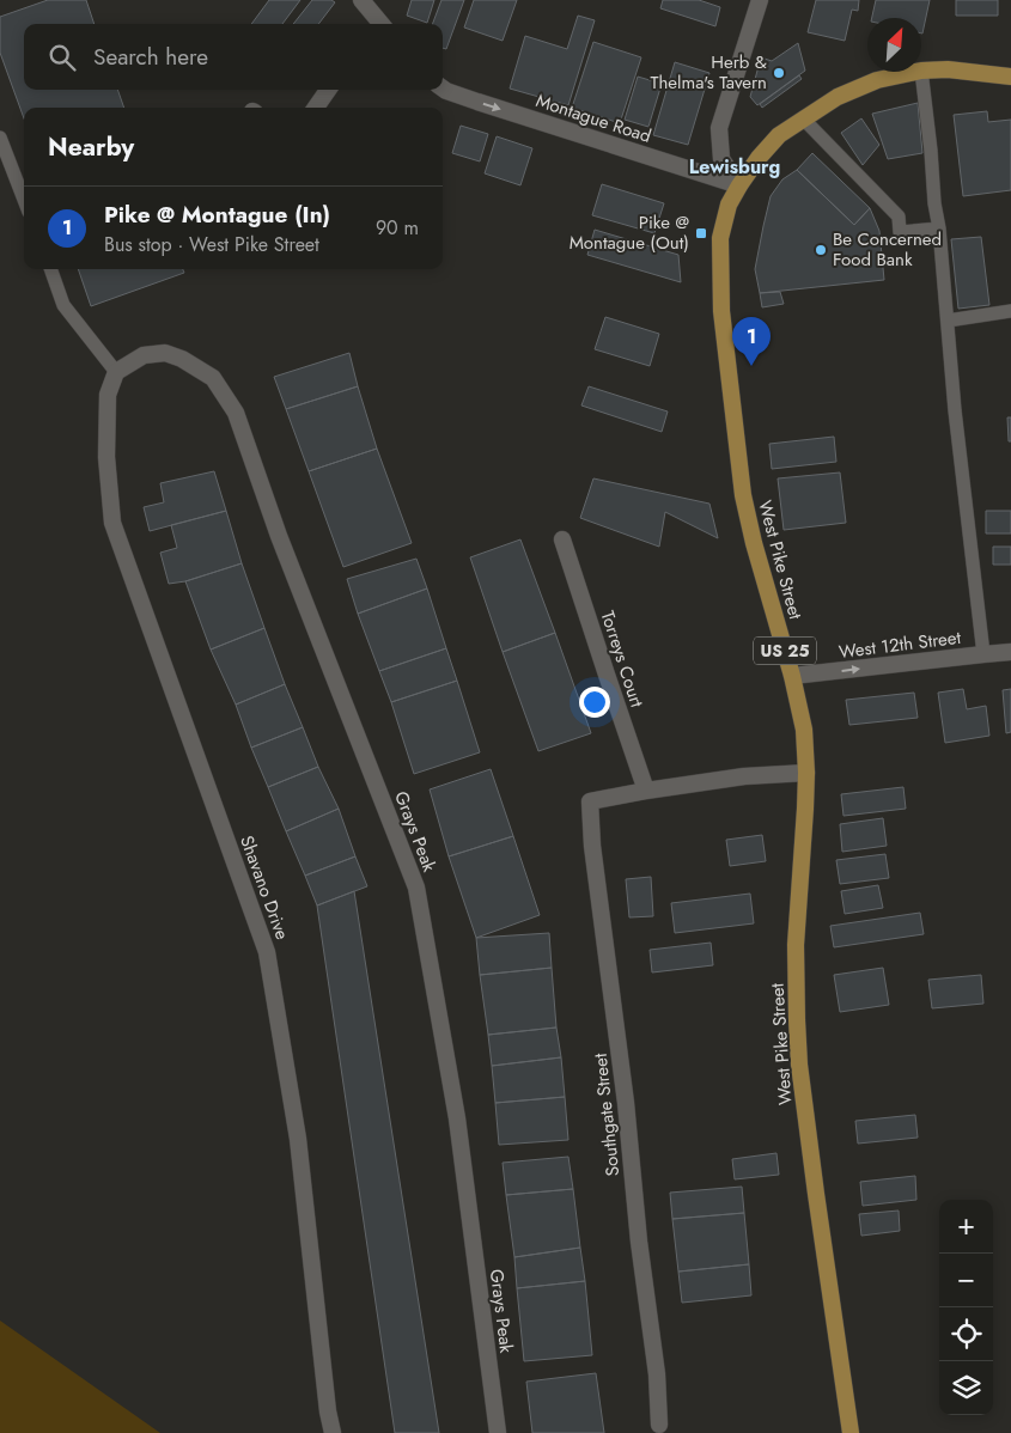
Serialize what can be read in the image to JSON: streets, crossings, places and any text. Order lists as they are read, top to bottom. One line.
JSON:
{"streets":{"main road":["West Pike Street","US 25"],"street":["Montague Road","West 12th Street","Torreys Court","Grays Peak","Shavano Drive","Southgate Street"]},"crossings":[["Montague Road","West Pike Street"],["West Pike Street","West 12th Street"],["Torreys Court","Southgate Street"],["Grays Peak","Shavano Drive"]],"one_way":["Montague Road","West 12th Street"],"districts":["Lewisburg"],"places":{"other":["Herb & Thelma's Tavern","Be Concerned Food Bank"],"transit":["Pike @ Montague (Out)"]},"north":"top right","page":{"search":"Search here","heading":"Nearby","list":[{"mark":"1","name":"Pike @ Montague (In)","note":"Bus stop · West Pike Street","value":"90 m"}],"pins":"1","map_buttons":["+","−"]}}
